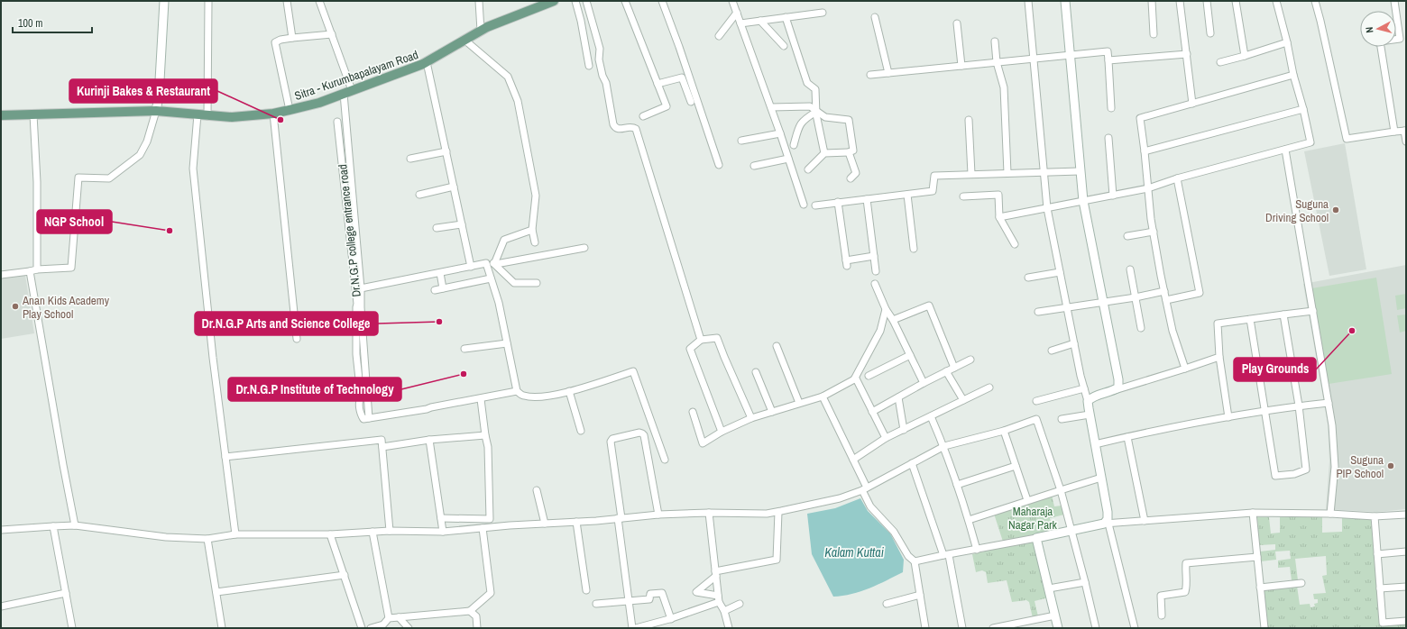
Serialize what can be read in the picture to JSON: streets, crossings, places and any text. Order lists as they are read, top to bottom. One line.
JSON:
{"streets":{"main road":["Sitra - Kurumbapalayam Road"],"street":["Dr.N.G.P college entrance road"]},"water":["Kalam Kuttai"],"parks":["Maharaja Nagar Park"],"places":["Kurinji Bakes & Restaurant","Suguna Driving School","NGP School","Anan Kids Academy Play School","Dr.N.G.P Arts and Science College","Play Grounds","Dr.N.G.P Institute of Technology","Suguna PIP School"],"scale_bar":"100 m","north":"left"}
